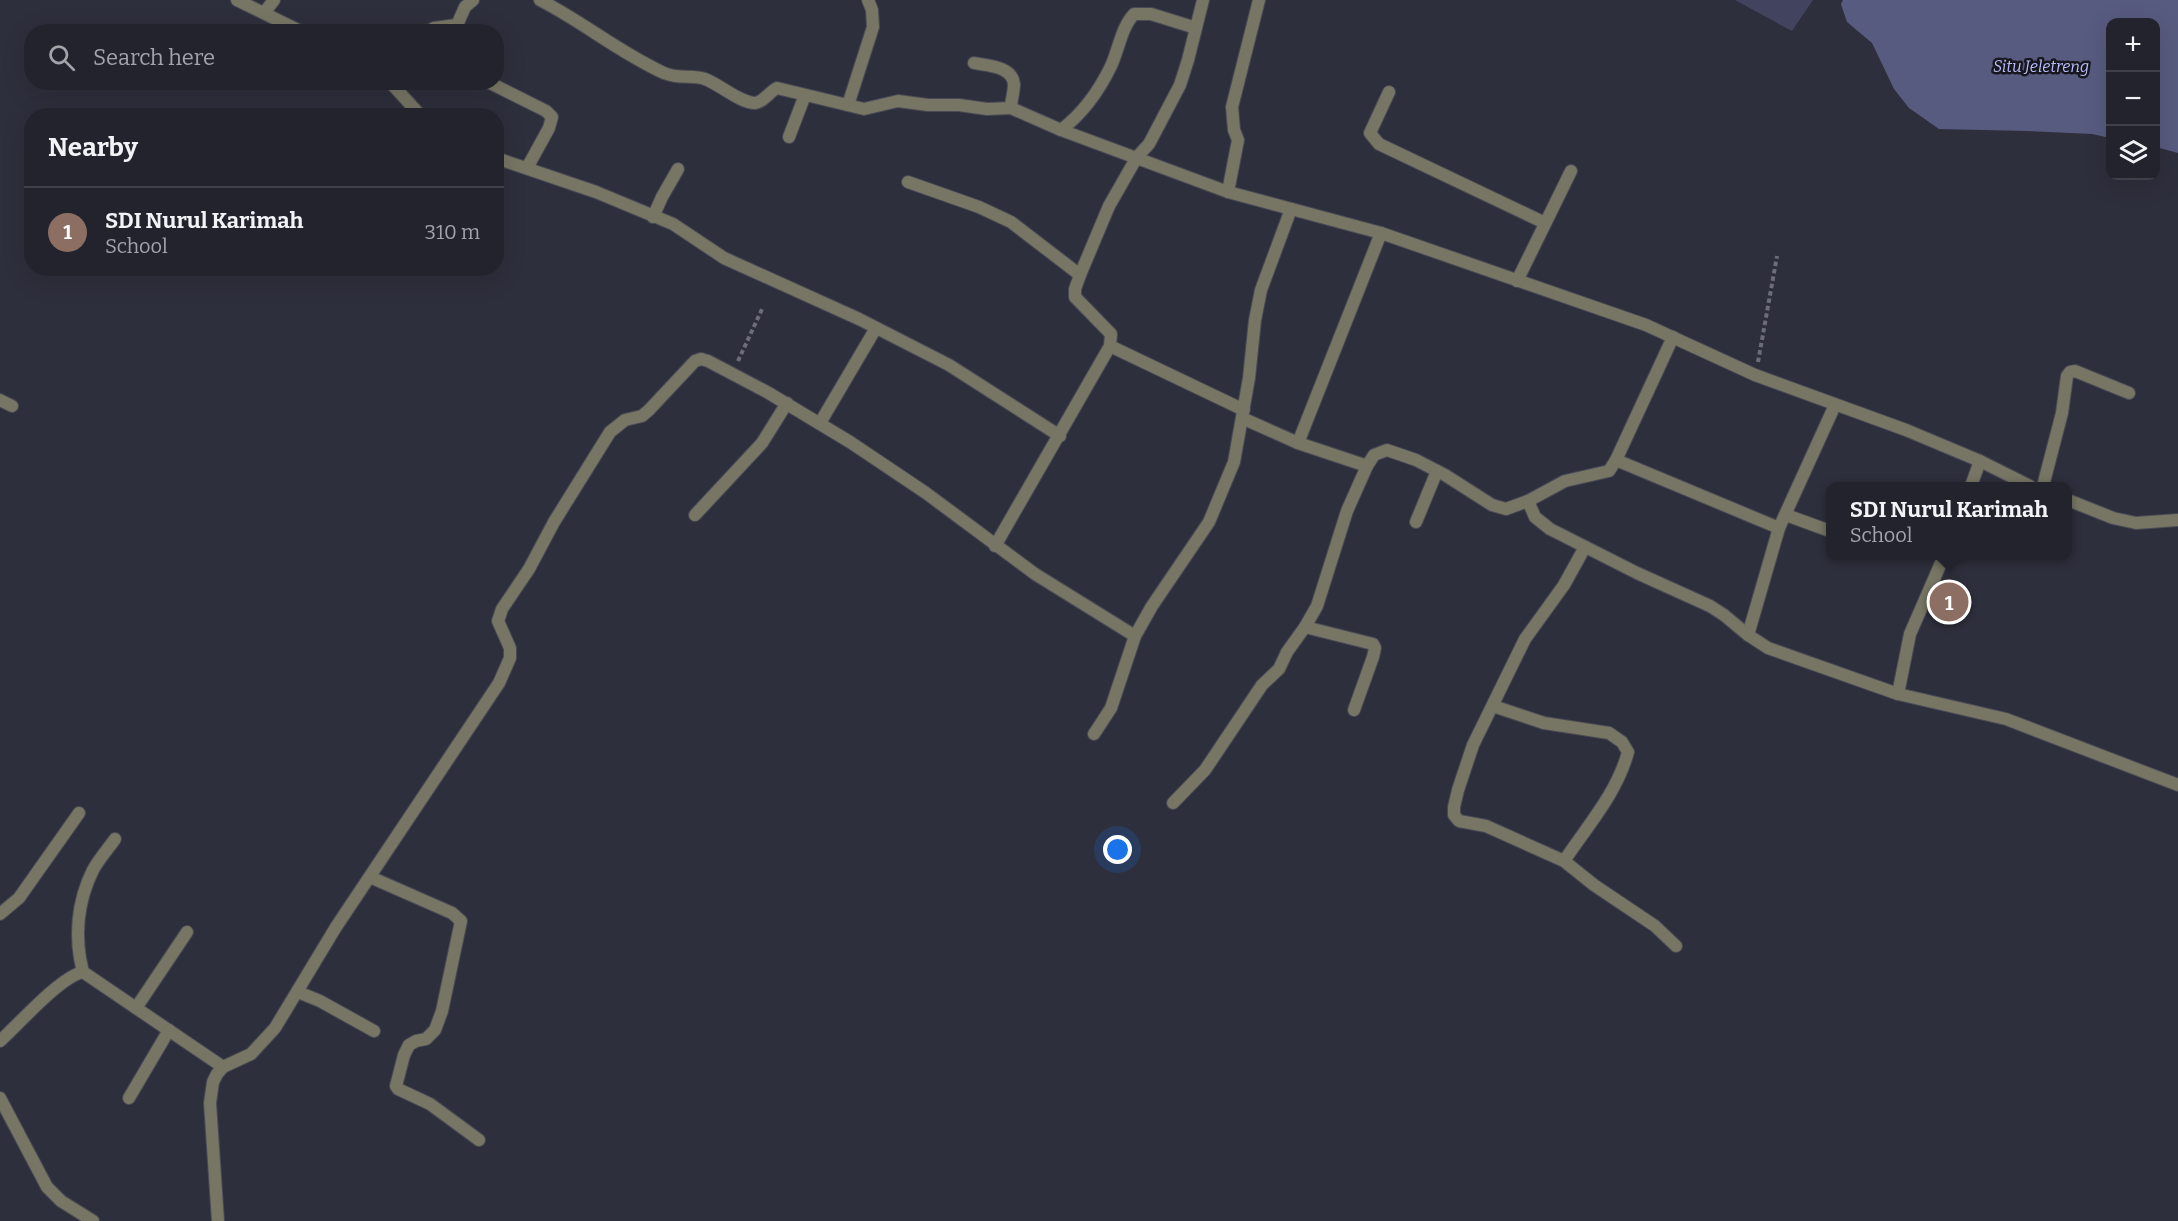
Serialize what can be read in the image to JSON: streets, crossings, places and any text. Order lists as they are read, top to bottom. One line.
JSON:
{"water":["Situ Jeletreng"],"page":{"map_buttons":["+","−"],"search":"Search here","heading":"Nearby","list":[{"mark":"1","name":"SDI Nurul Karimah","note":"School","value":"310 m"}],"popup":["SDI Nurul Karimah","School"],"pins":"1"}}
